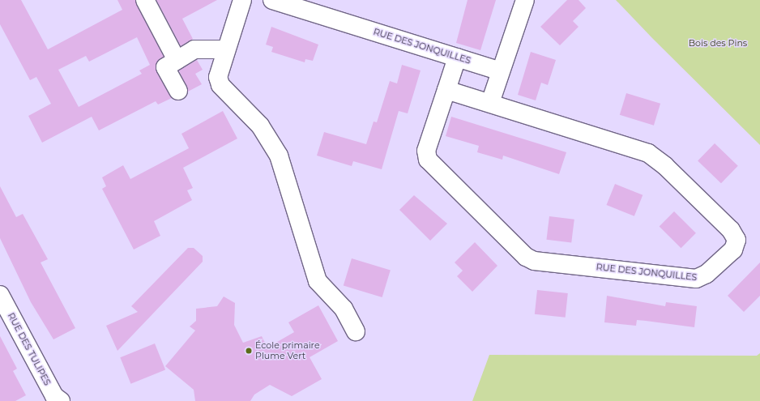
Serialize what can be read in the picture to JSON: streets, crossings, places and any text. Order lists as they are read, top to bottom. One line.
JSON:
{"streets":{"street":["RUE DES JONQUILLES","RUE DES TULIPES"]},"parks":["Bois des Pins"],"places":["École primaire Plume Vert"]}
